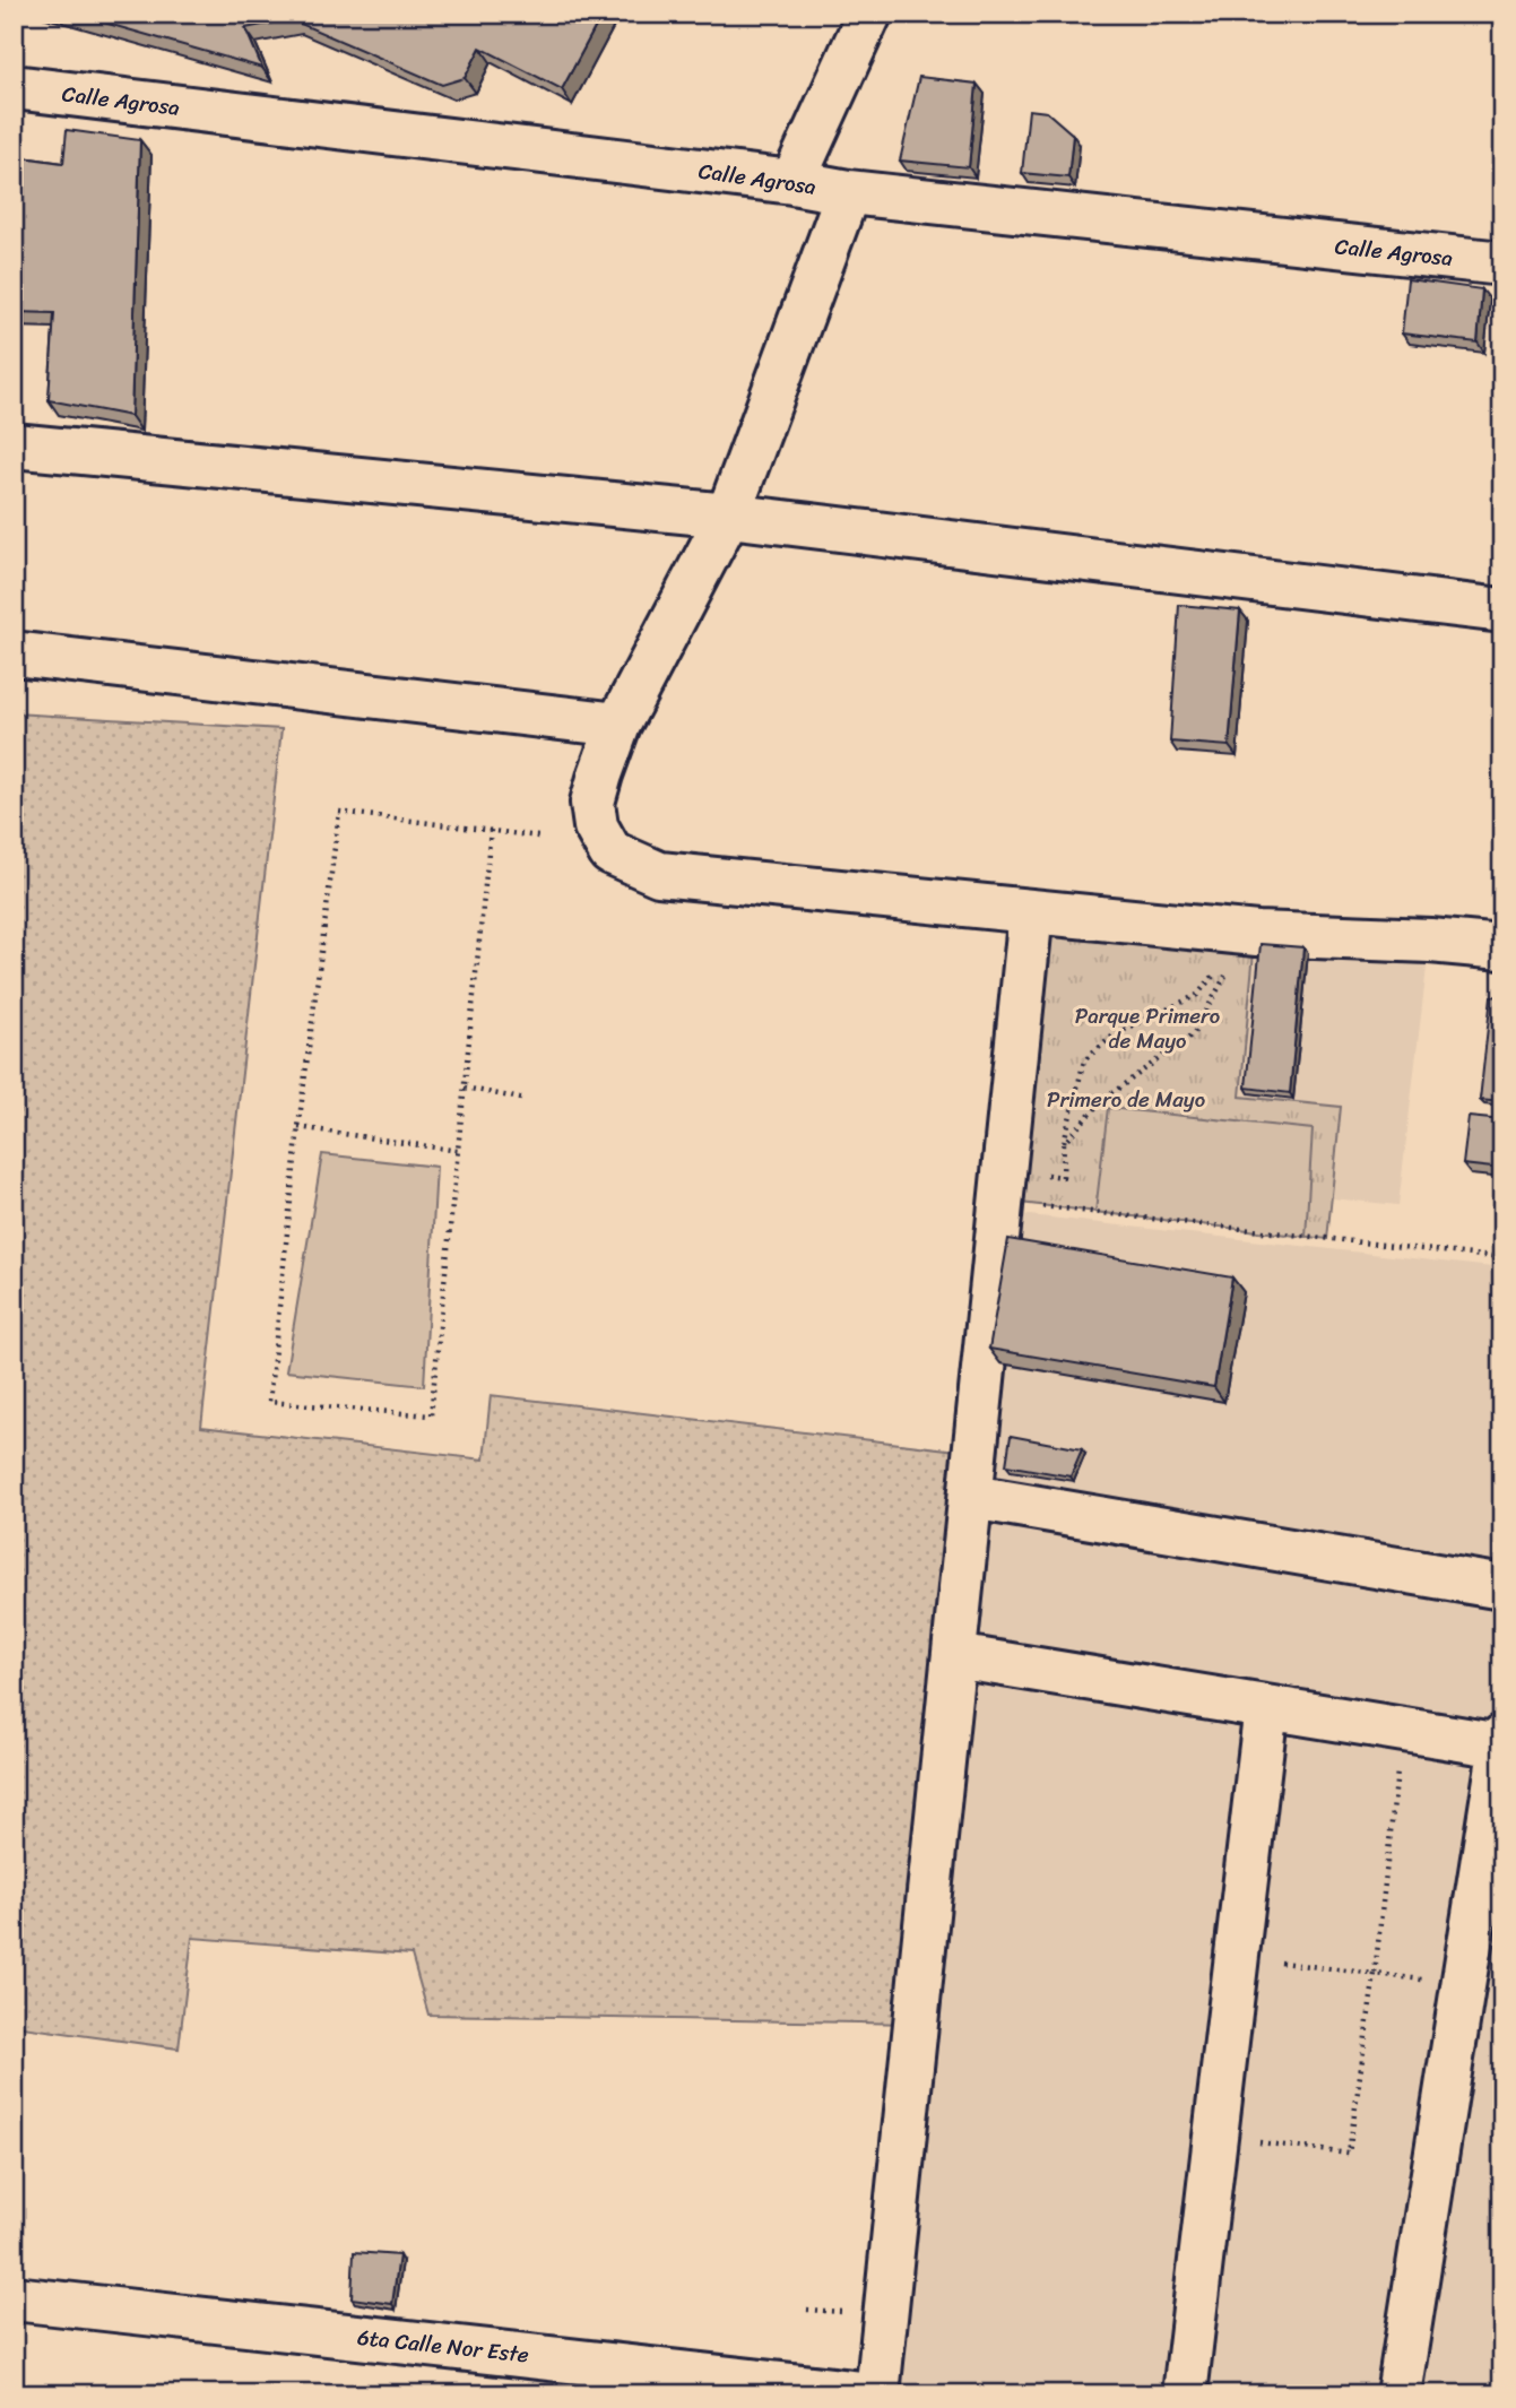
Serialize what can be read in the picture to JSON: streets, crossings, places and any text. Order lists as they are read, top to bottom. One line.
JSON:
{"streets":{"street":["Calle Agrosa","6ta Calle Nor Este"]},"parks":["Parque Primero de Mayo","Primero de Mayo"]}
